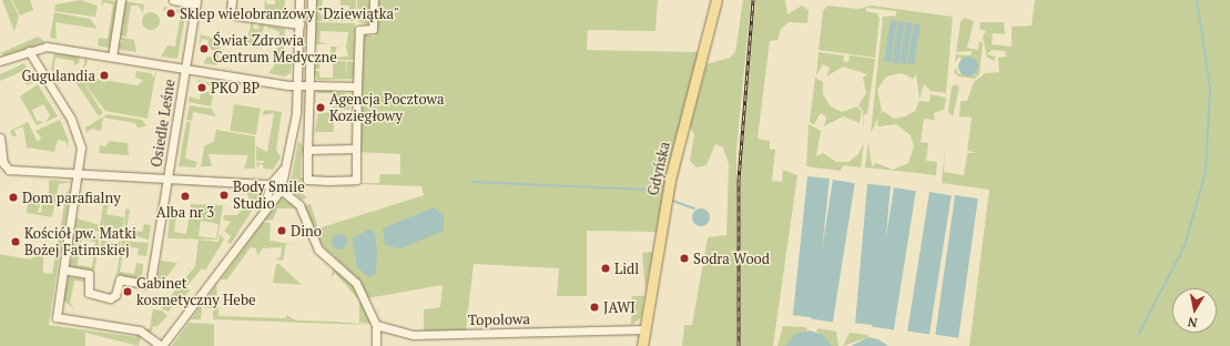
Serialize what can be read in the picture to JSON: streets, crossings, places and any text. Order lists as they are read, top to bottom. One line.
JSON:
{"streets":{"main road":["Gdyńska"],"street":["Osiedle Leśne","Topolowa"]},"crossings":[["Gdyńska","Topolowa"]],"places":["Sklep wielobranżowy \"Dziewiątka\"","Świat Zdrowia Centrum Medyczne","Gugulandia","PKO BP","Agencja Pocztowa Koziegłowy","Body Smile Studio","Alba nr 3","Dom parafialny","Dino","Kościół pw. Matki Bożej Fatimskiej","Sodra Wood","Lidl","Gabinet kosmetyczny Hebe","JAWI"],"north":"bottom"}
